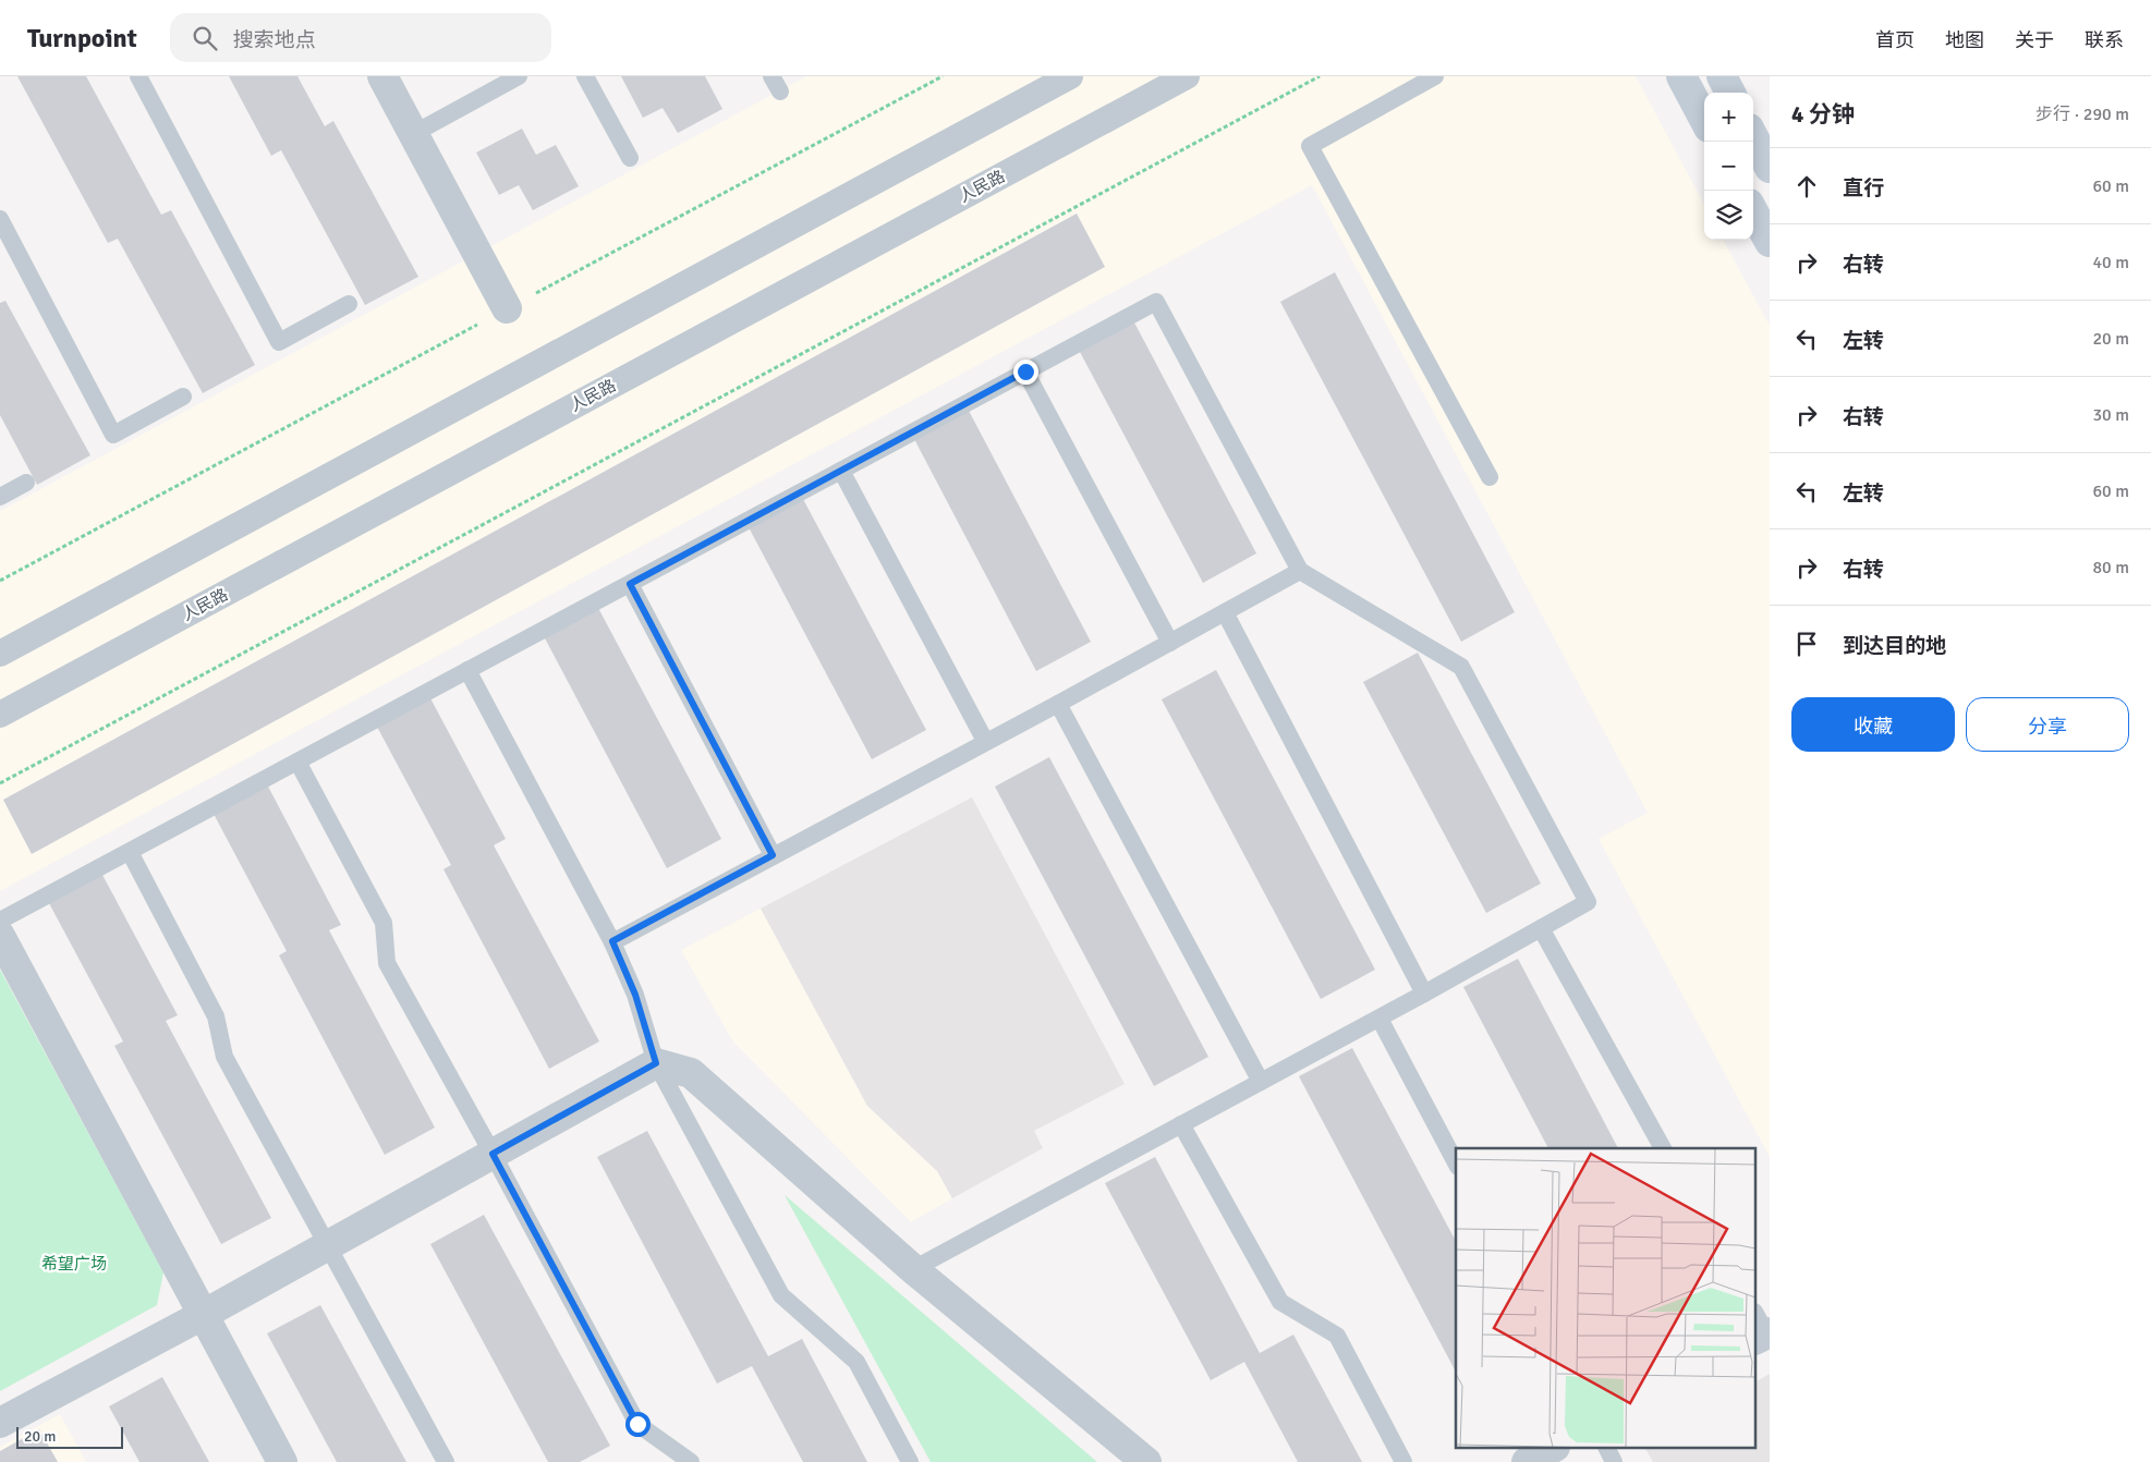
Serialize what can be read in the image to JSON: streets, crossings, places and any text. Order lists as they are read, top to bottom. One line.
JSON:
{"streets":{"street":["人民路"]},"parks":["希望广场"],"scale_bar":"20 m","page":{"header":"Turnpoint","search":"搜索地点","nav":["首页","地图","关于","联系"],"heading":["4 分钟","步行 · 290 m"],"map_buttons":["+","−"],"list":[["直行","60 m"],["右转","40 m"],["左转","20 m"],["右转","30 m"],["左转","60 m"],["右转","80 m"],"到达目的地"],"buttons":["收藏","分享"],"scale":"20 m"}}
